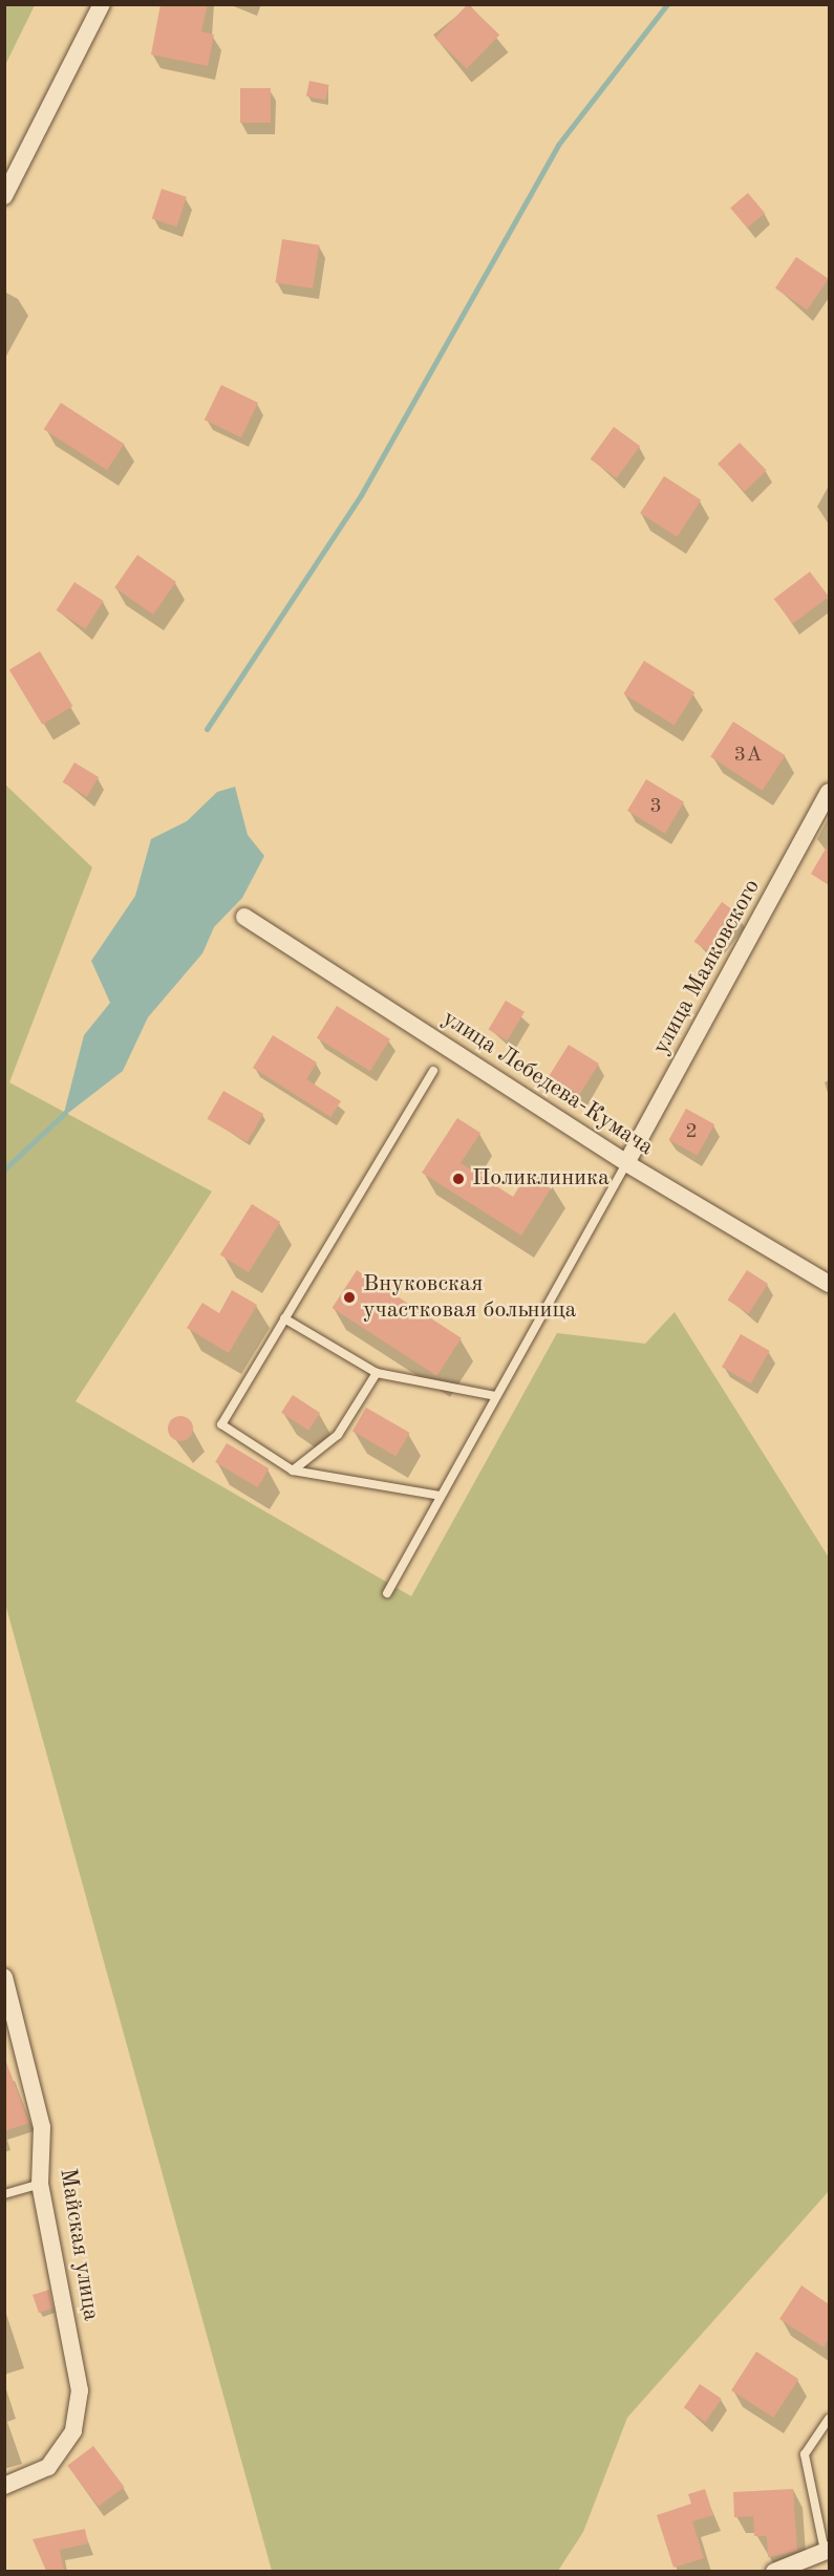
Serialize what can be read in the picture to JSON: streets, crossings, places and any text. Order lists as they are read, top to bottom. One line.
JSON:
{"streets":{"street":["улица Маяковского","улица Лебедева-Кумача","Майская улица"]},"crossings":[["улица Маяковского","улица Лебедева-Кумача"]],"places":["Поликлиника","Внуковская участковая больница"],"house_numbers":["3А","3","2"]}
